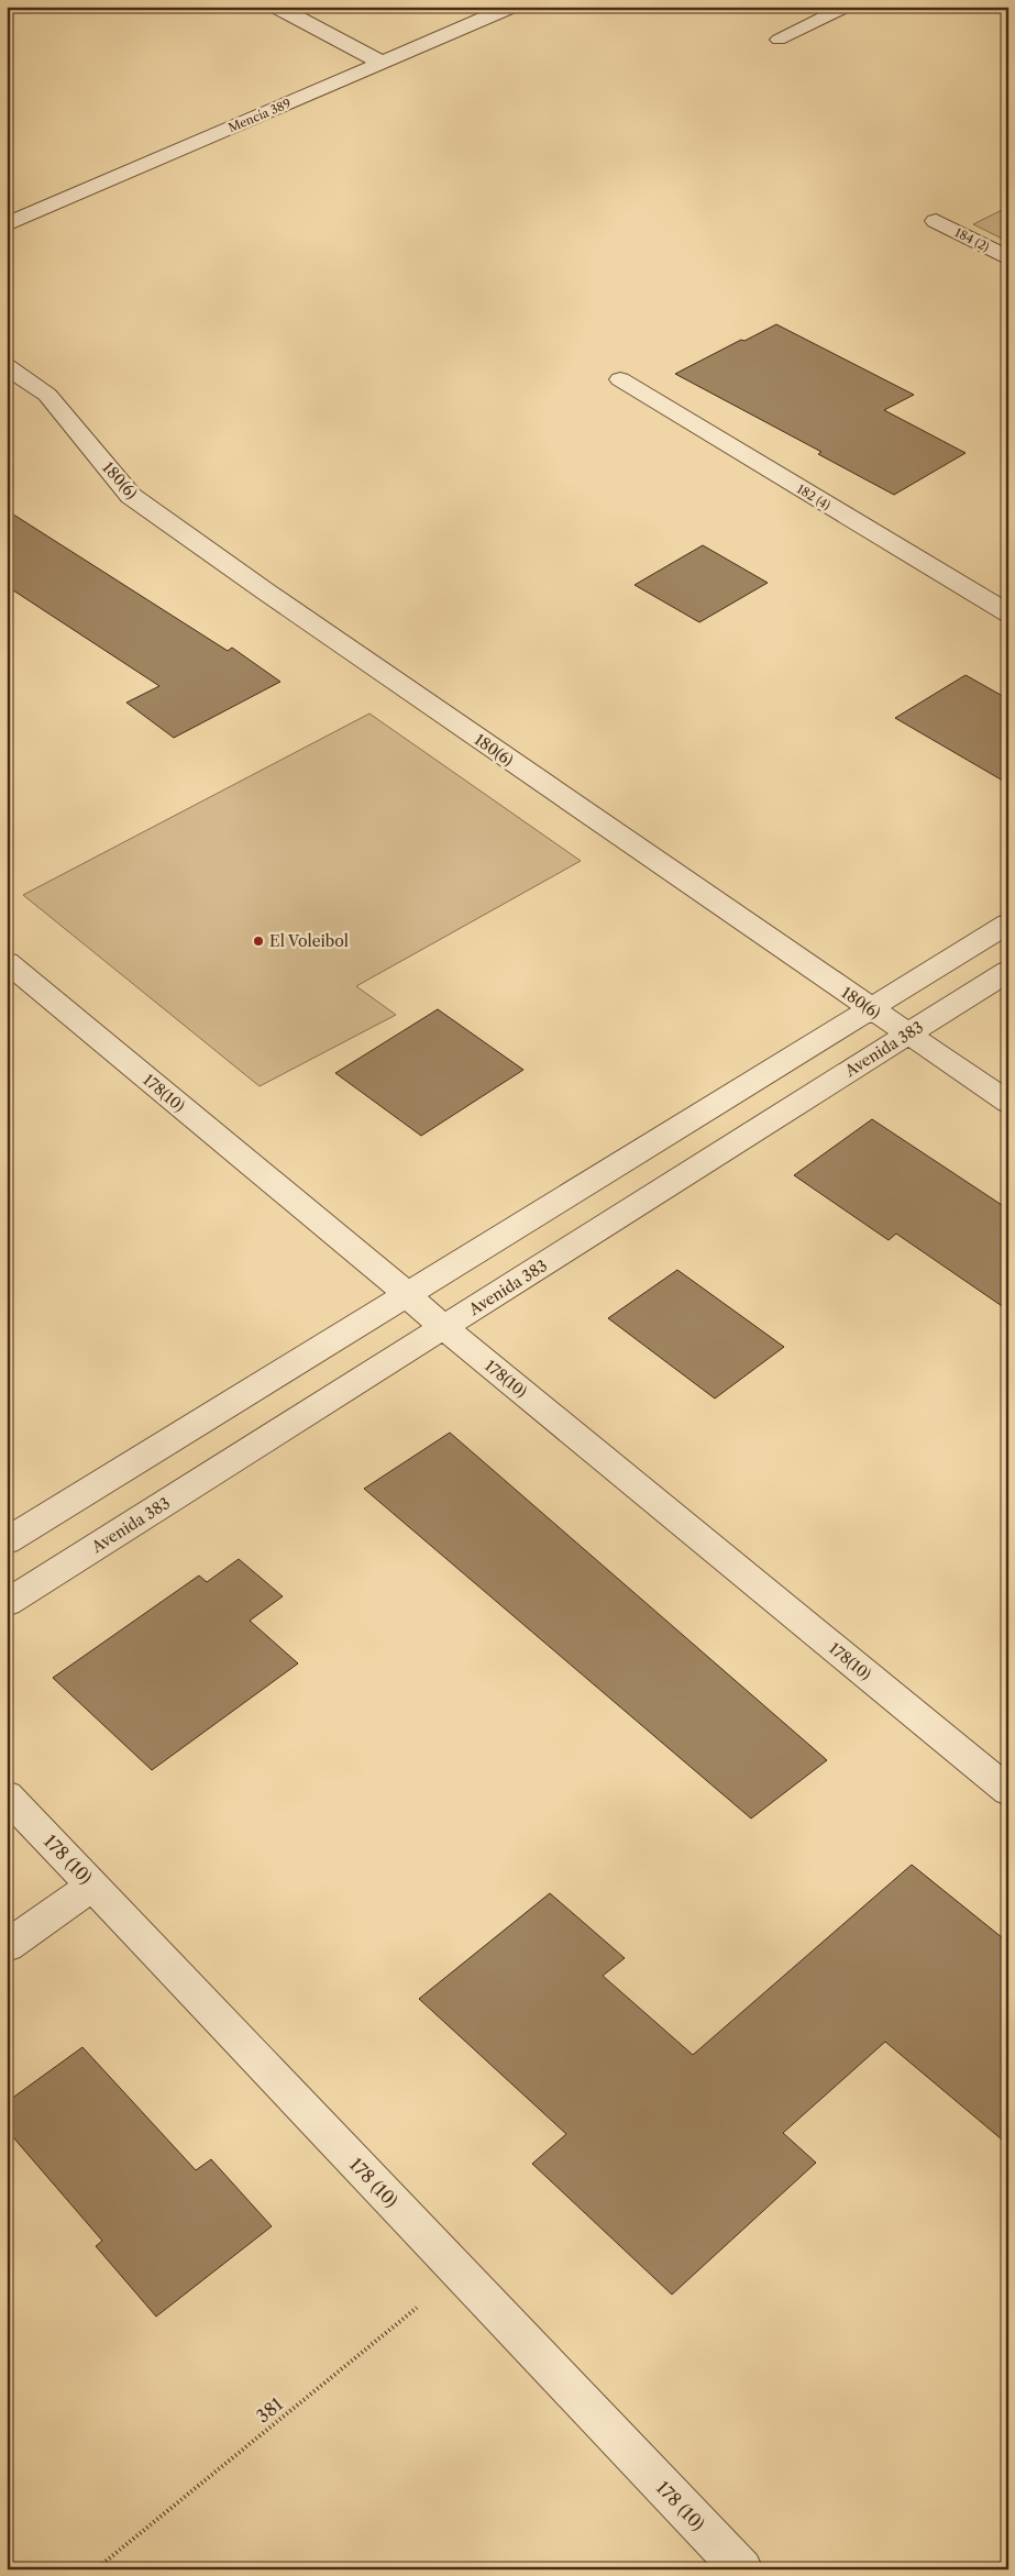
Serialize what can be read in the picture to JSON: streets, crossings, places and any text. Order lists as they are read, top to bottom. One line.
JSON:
{"streets":{"street":["Mencía 389","184 (2)","180(6)","182 (4)","Avenida 383","178(10)","178 (10)"],"path":["381"]},"crossings":[["180(6)","Avenida 383"],["Avenida 383","178(10)"],["178 (10)","381"]],"places":["El Voleibol"]}
